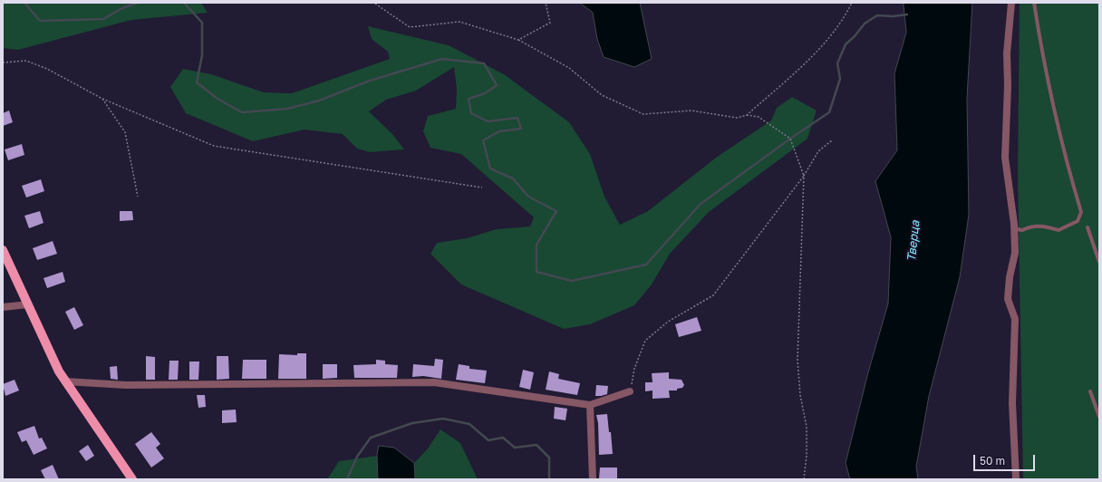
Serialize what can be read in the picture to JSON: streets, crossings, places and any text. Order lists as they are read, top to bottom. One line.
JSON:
{"water":["Тверца"],"scale_bar":"50 m"}
